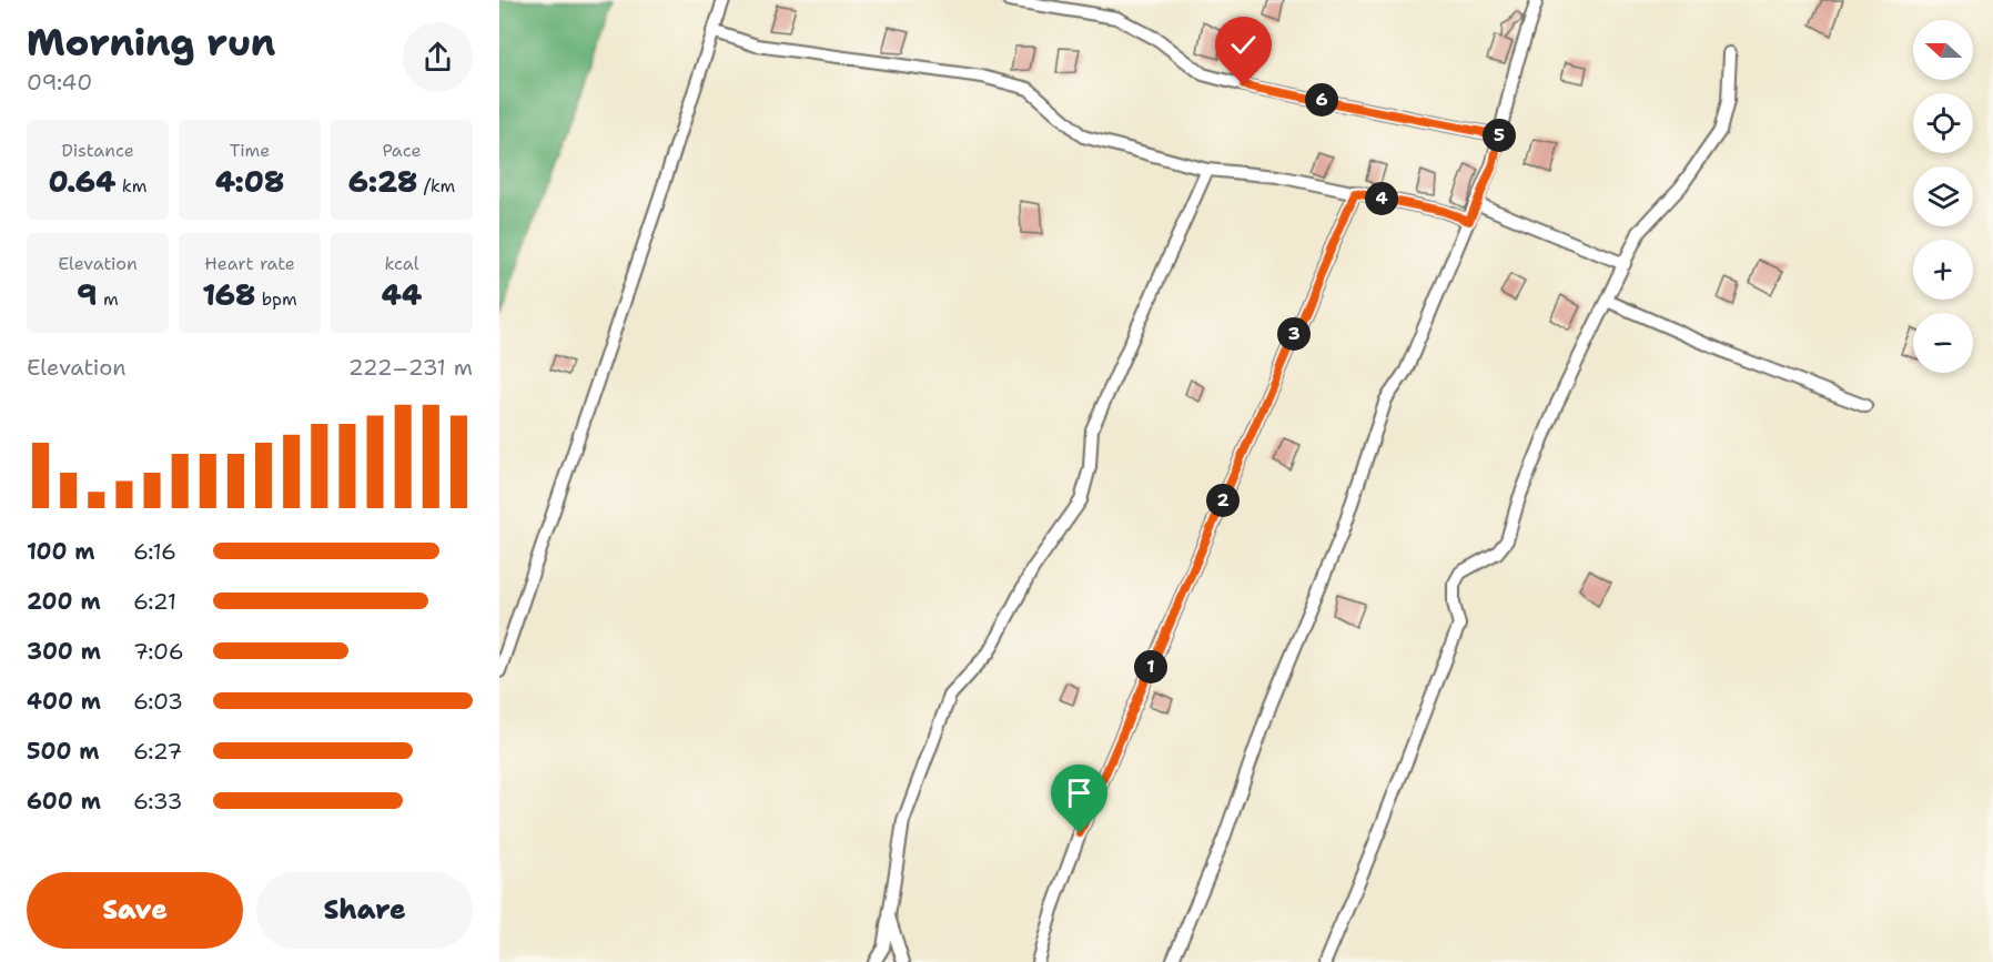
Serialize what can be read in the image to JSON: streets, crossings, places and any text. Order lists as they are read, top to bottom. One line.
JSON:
{"north":"left","page":{"heading":["Morning run","09:40"],"map_buttons":["+","−"],"pins":["6","5","4","3","2","1"],"stats":[["Distance","0.64 km"],["Time","4:08"],["Pace","6:28 /km"],["Elevation","9 m"],["Heart rate","168 bpm"],["kcal","44"]],"chart":["Elevation","222–231 m"],"list":[{"name":"100 m","note":"6:16"},{"name":"200 m","note":"6:21"},{"name":"300 m","note":"7:06"},{"name":"400 m","note":"6:03"},{"name":"500 m","note":"6:27"},{"name":"600 m","note":"6:33"}],"buttons":["Save","Share"]}}
